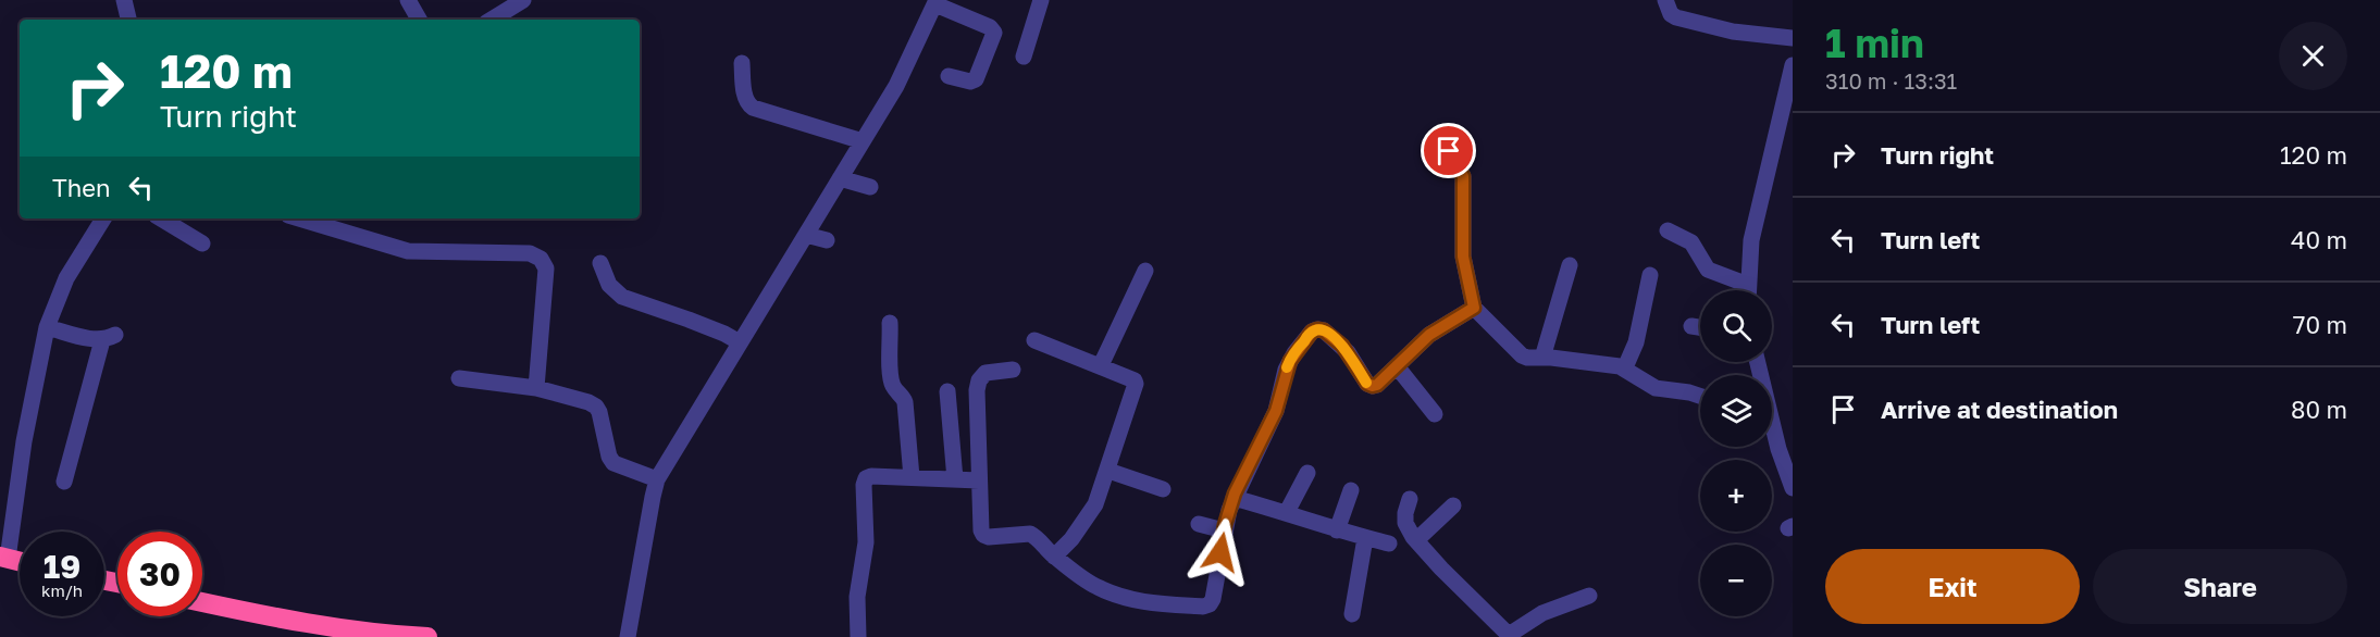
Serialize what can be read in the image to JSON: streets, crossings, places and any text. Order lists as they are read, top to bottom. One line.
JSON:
{"page":{"heading":["1 min","310 m · 13:31"],"turn":["120 m","Turn right"],"list":[{"name":"Turn right","value":"120 m"},{"name":"Turn left","value":"40 m"},{"name":"Turn left","value":"70 m"},{"name":"Arrive at destination","value":"80 m"}],"then":"Then","map_buttons":["+","−"],"speed":"19 km/h","limit":"30","buttons":["Exit","Share"]}}
